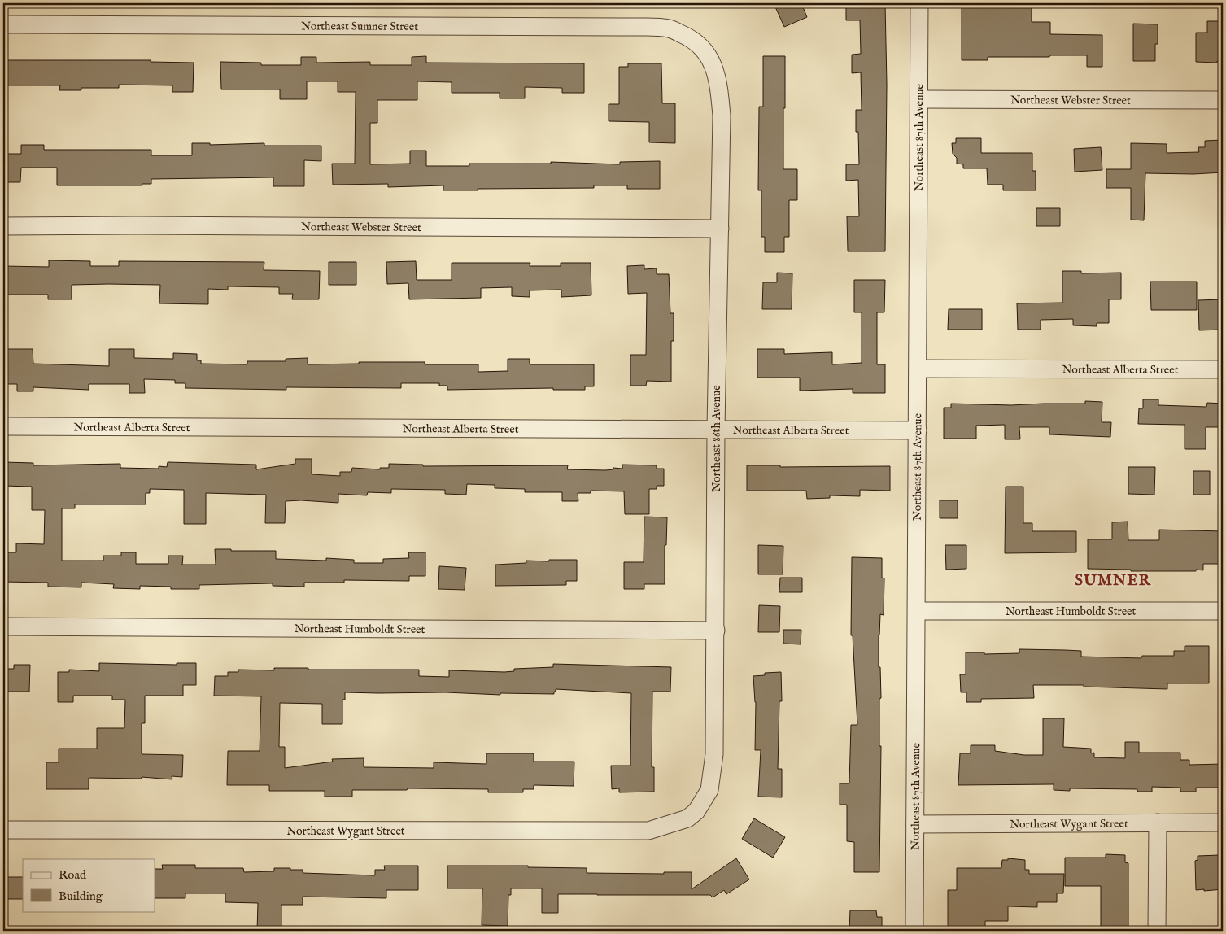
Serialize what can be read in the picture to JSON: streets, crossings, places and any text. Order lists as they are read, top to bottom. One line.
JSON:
{"streets":{"street":["Northeast Sumner Street","Northeast Webster Street","Northeast 87th Avenue","Northeast Alberta Street","Northeast 86th Avenue","Northeast Humboldt Street","Northeast Wygant Street"]},"crossings":[["Northeast Sumner Street","Northeast 86th Avenue"],["Northeast Webster Street","Northeast 87th Avenue"],["Northeast Webster Street","Northeast 86th Avenue"],["Northeast 87th Avenue","Northeast Alberta Street"],["Northeast 87th Avenue","Northeast Humboldt Street"],["Northeast 87th Avenue","Northeast Wygant Street"],["Northeast Alberta Street","Northeast 86th Avenue"],["Northeast 86th Avenue","Northeast Humboldt Street"],["Northeast 86th Avenue","Northeast Wygant Street"]],"districts":["SUMNER"],"legend":["Road","Building"]}
